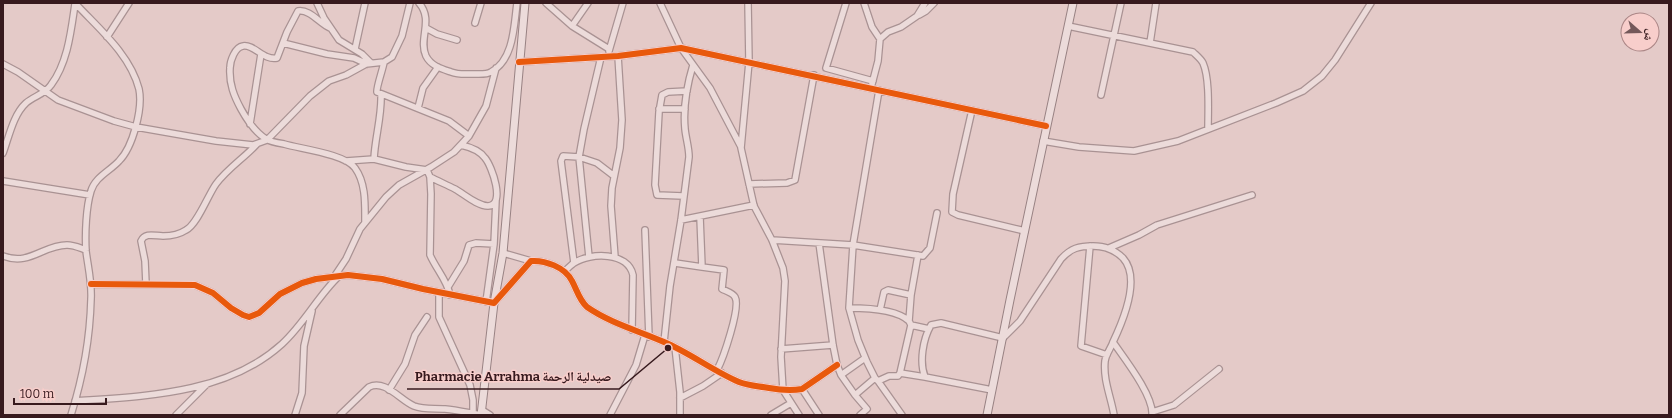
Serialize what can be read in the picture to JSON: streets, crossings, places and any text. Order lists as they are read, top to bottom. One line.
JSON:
{"places":["Pharmacie Arrahma صيدلية الرحمة"],"scale_bar":"100 m","north":"right"}
